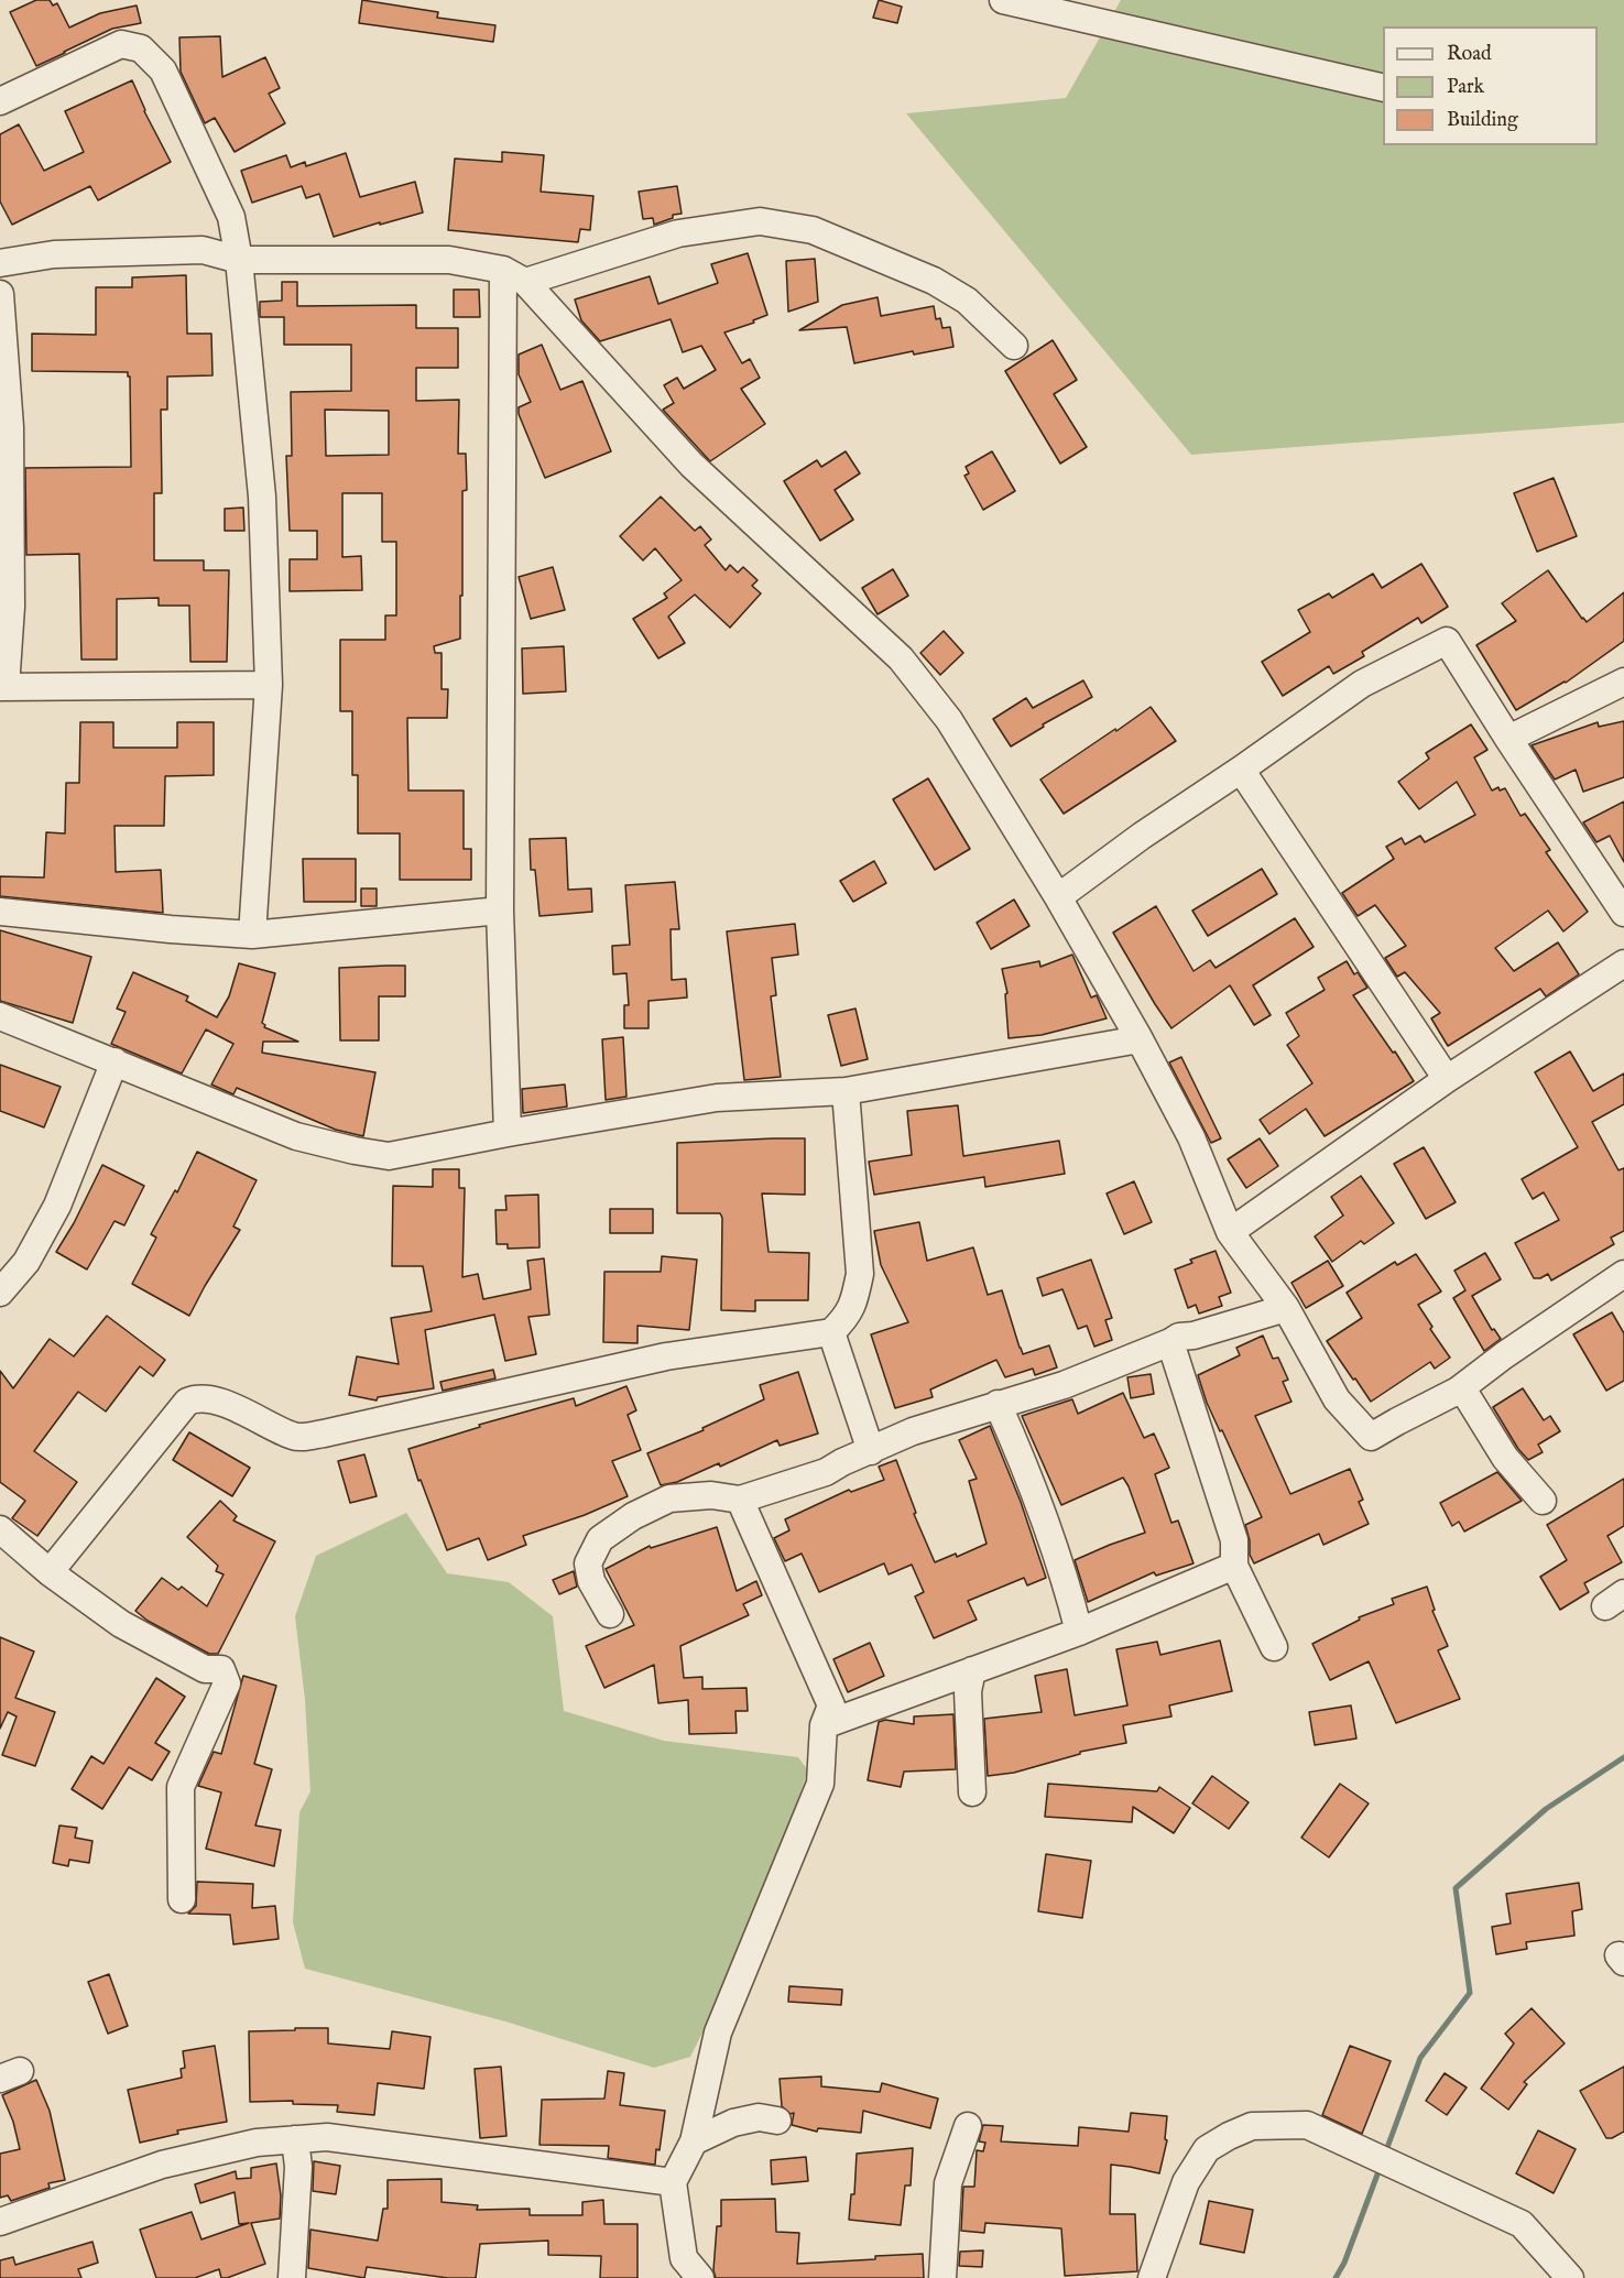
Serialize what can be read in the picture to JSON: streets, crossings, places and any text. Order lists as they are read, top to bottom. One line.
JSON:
{"legend":["Road","Park","Building"]}
